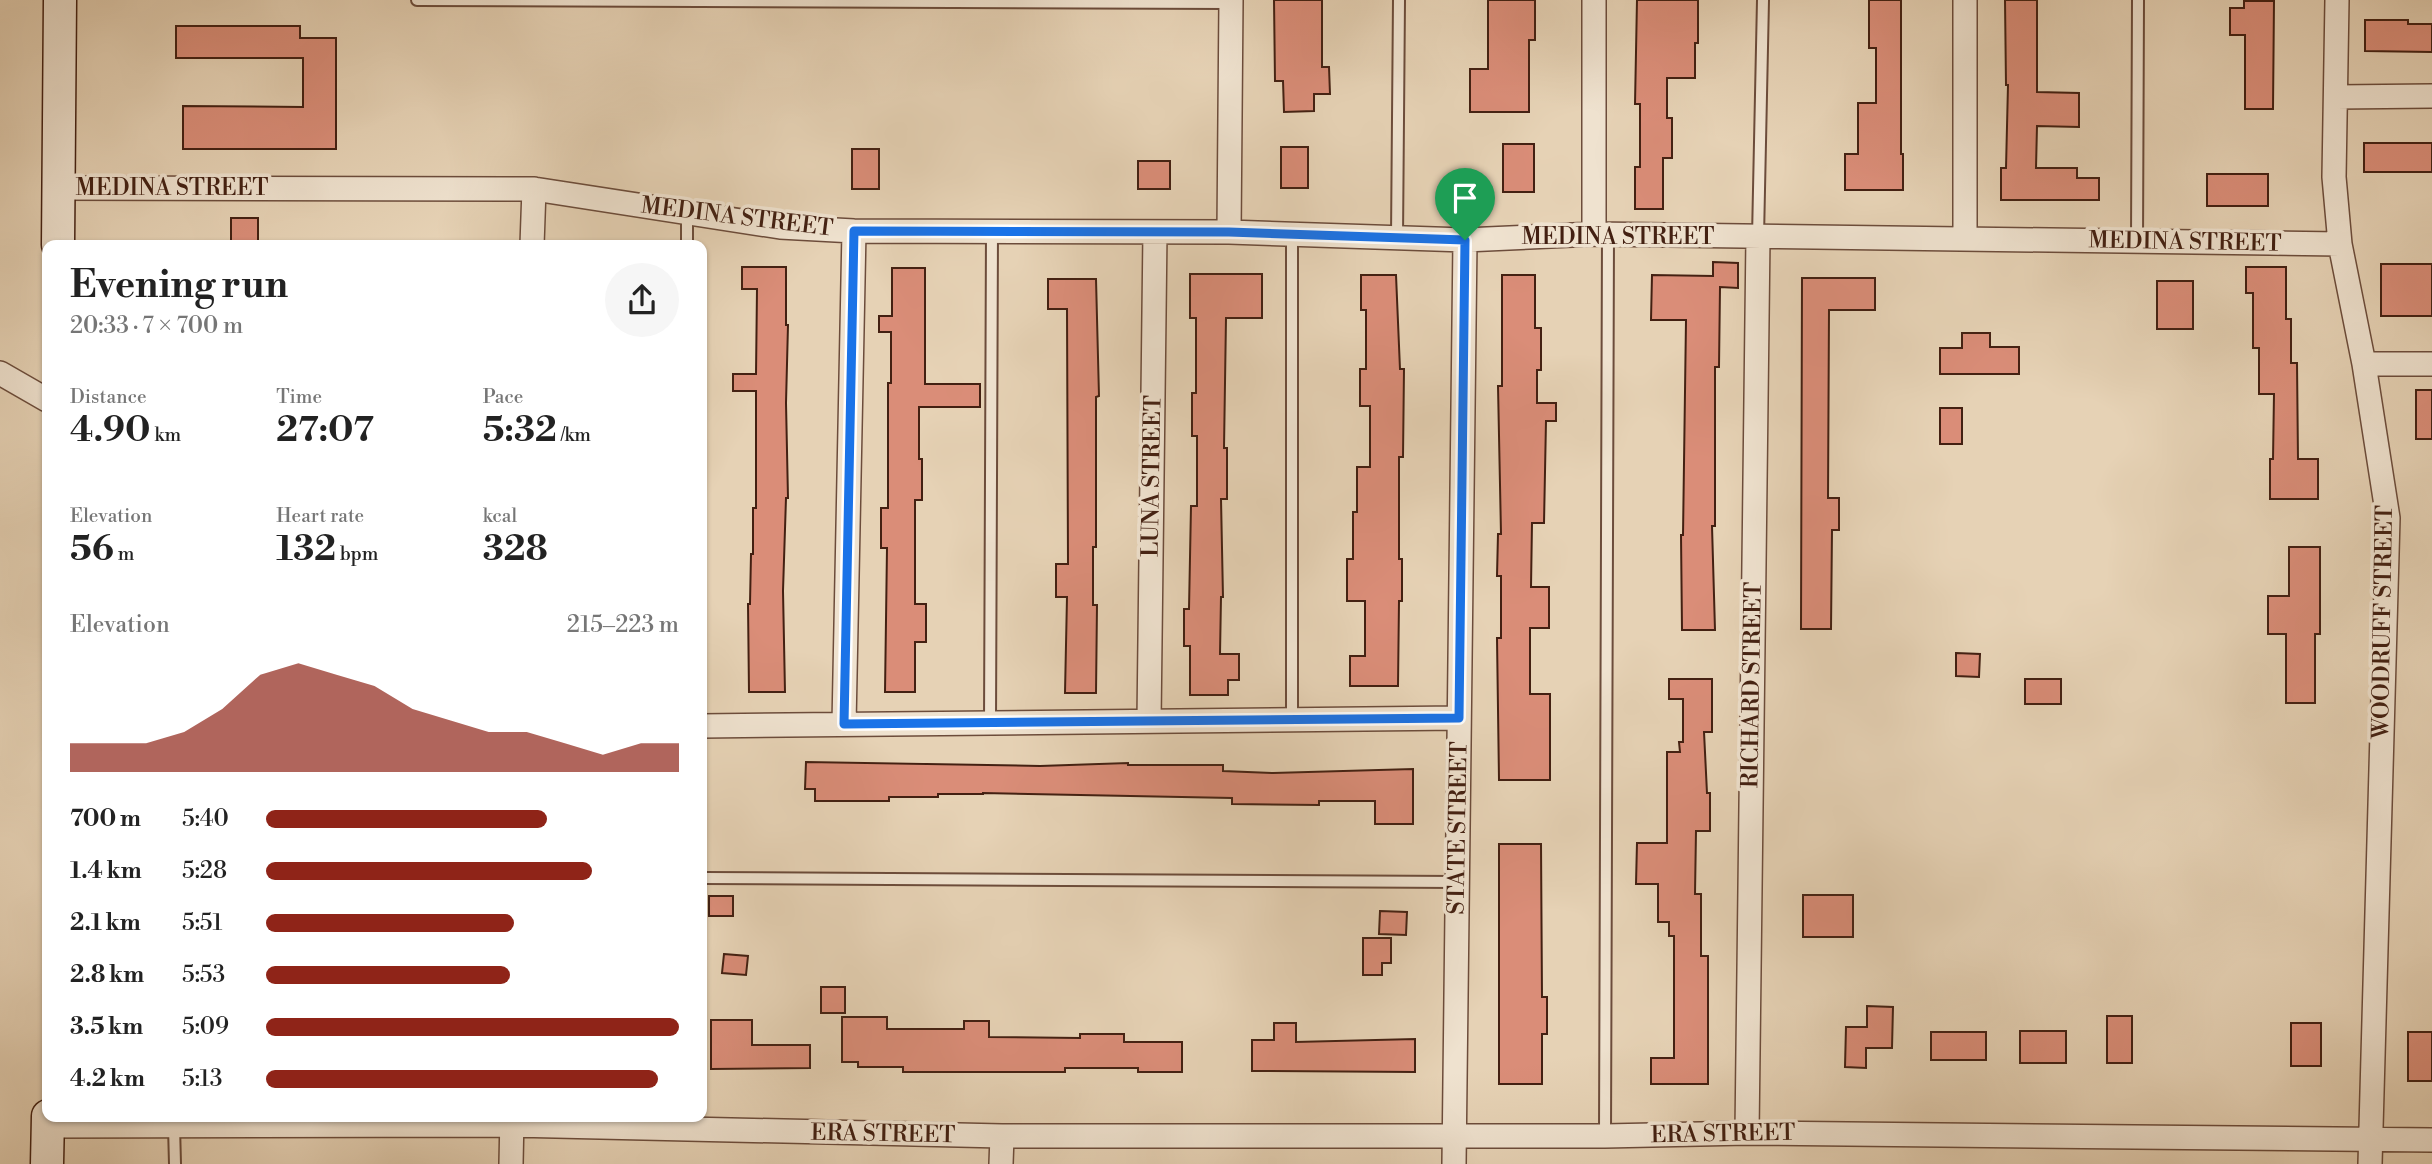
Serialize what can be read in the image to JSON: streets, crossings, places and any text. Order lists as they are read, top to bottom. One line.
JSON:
{"streets":{"street":["MEDINA STREET","LUNA STREET","WOODRUFF STREET","RICHARD STREET","STATE STREET","ERA STREET"]},"crossings":[["MEDINA STREET","LUNA STREET"],["MEDINA STREET","WOODRUFF STREET"],["MEDINA STREET","RICHARD STREET"],["MEDINA STREET","STATE STREET"],["WOODRUFF STREET","ERA STREET"],["RICHARD STREET","ERA STREET"],["STATE STREET","ERA STREET"]],"page":{"heading":["Evening run","20:33 · 7 × 700 m"],"stats":[["Distance","4.90 km"],["Time","27:07"],["Pace","5:32 /km"],["Elevation","56 m"],["Heart rate","132 bpm"],["kcal","328"]],"chart":["Elevation","215–223 m"],"list":[{"name":"700 m","note":"5:40"},{"name":"1.4 km","note":"5:28"},{"name":"2.1 km","note":"5:51"},{"name":"2.8 km","note":"5:53"},{"name":"3.5 km","note":"5:09"},{"name":"4.2 km","note":"5:13"}]}}
